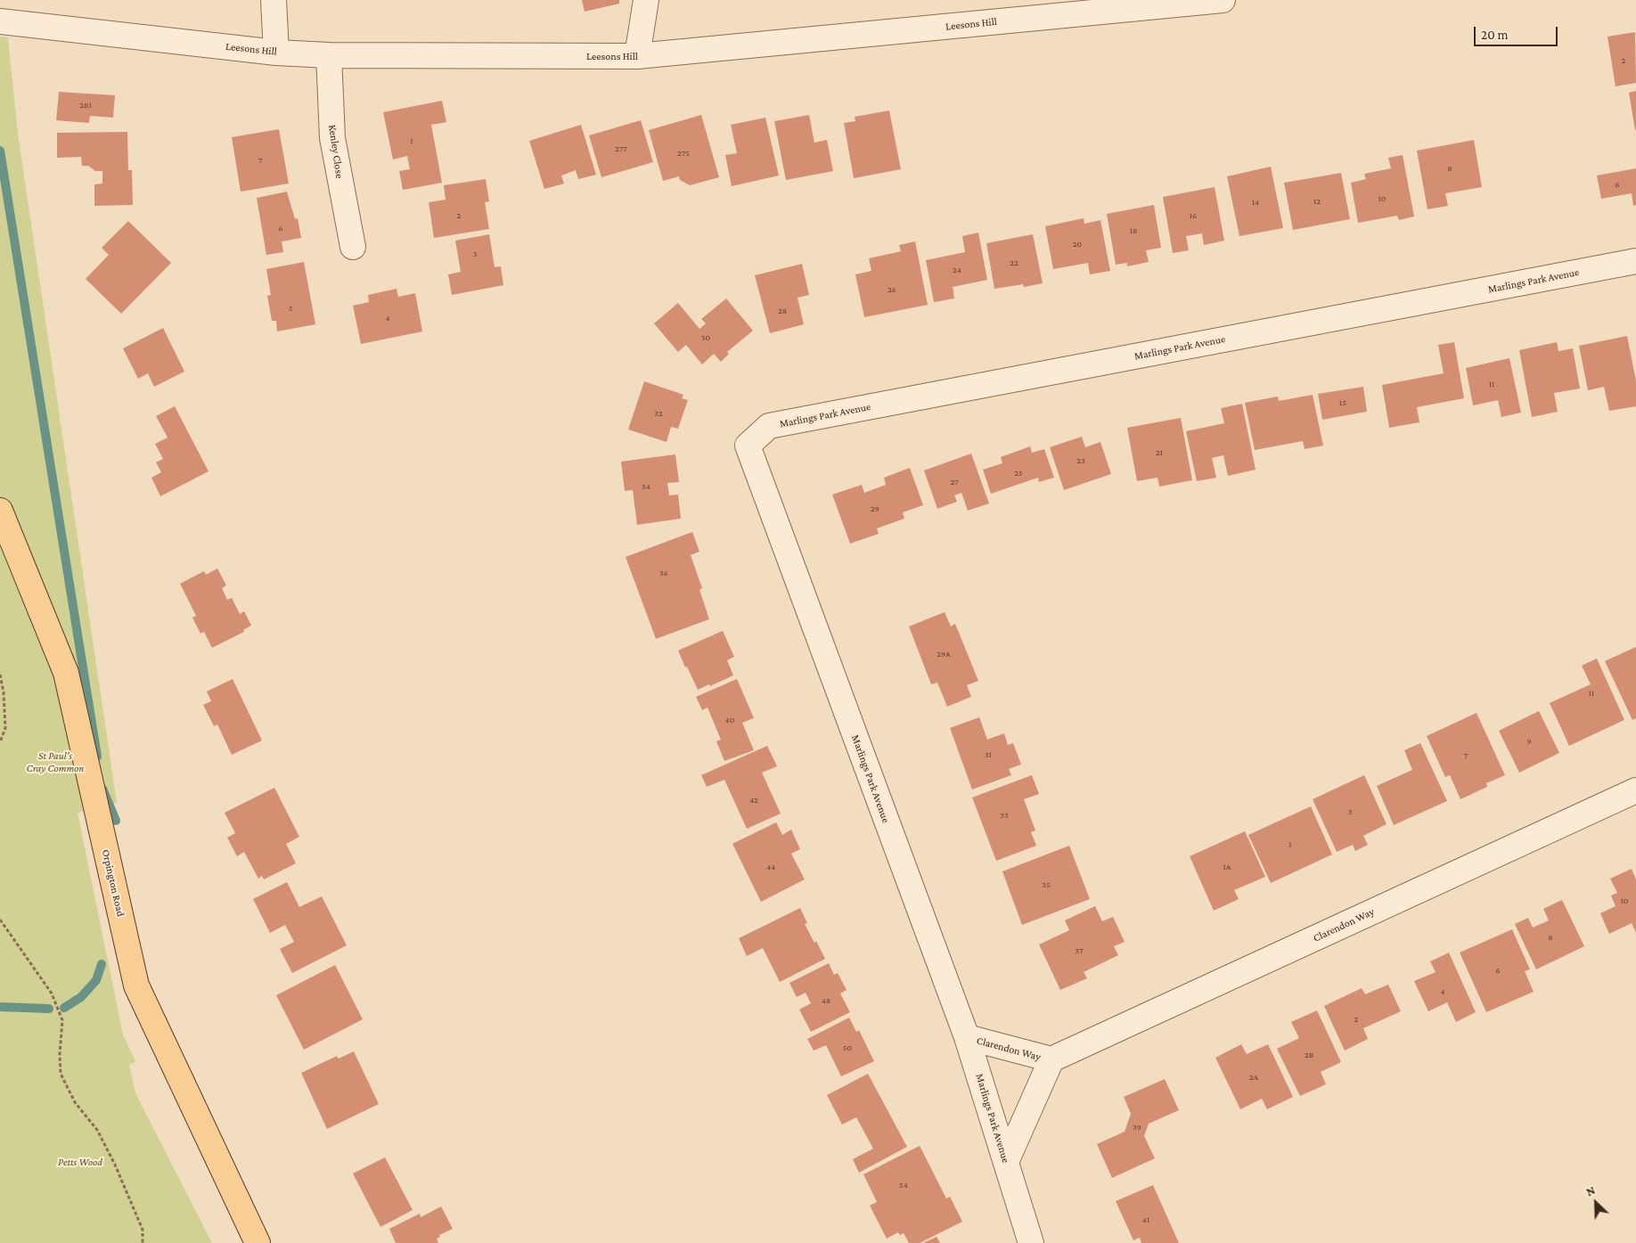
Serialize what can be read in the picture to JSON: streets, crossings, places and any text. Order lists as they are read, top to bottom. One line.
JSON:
{"streets":{"main road":["Orpington Road"],"street":["Leesons Hill","Kenley Close","Marlings Park Avenue","Clarendon Way"]},"crossings":[["Leesons Hill","Kenley Close"],["Marlings Park Avenue","Clarendon Way"]],"parks":["St Paul's Cray Common","Petts Wood"],"house_numbers":["2","281","1","277","275","7","8","6","10","12","14","2","16","6","18","20","3","22","24","26","5","28","4","30","11","15","32","21","23","25","27","34","29","36","29A","11","40","9","31","7","42","3","33","1","44","1A","35","10","8","37","6","4","48","2","50","2B","2A","39","54","41"],"scale_bar":"20 m","north":"top left"}
